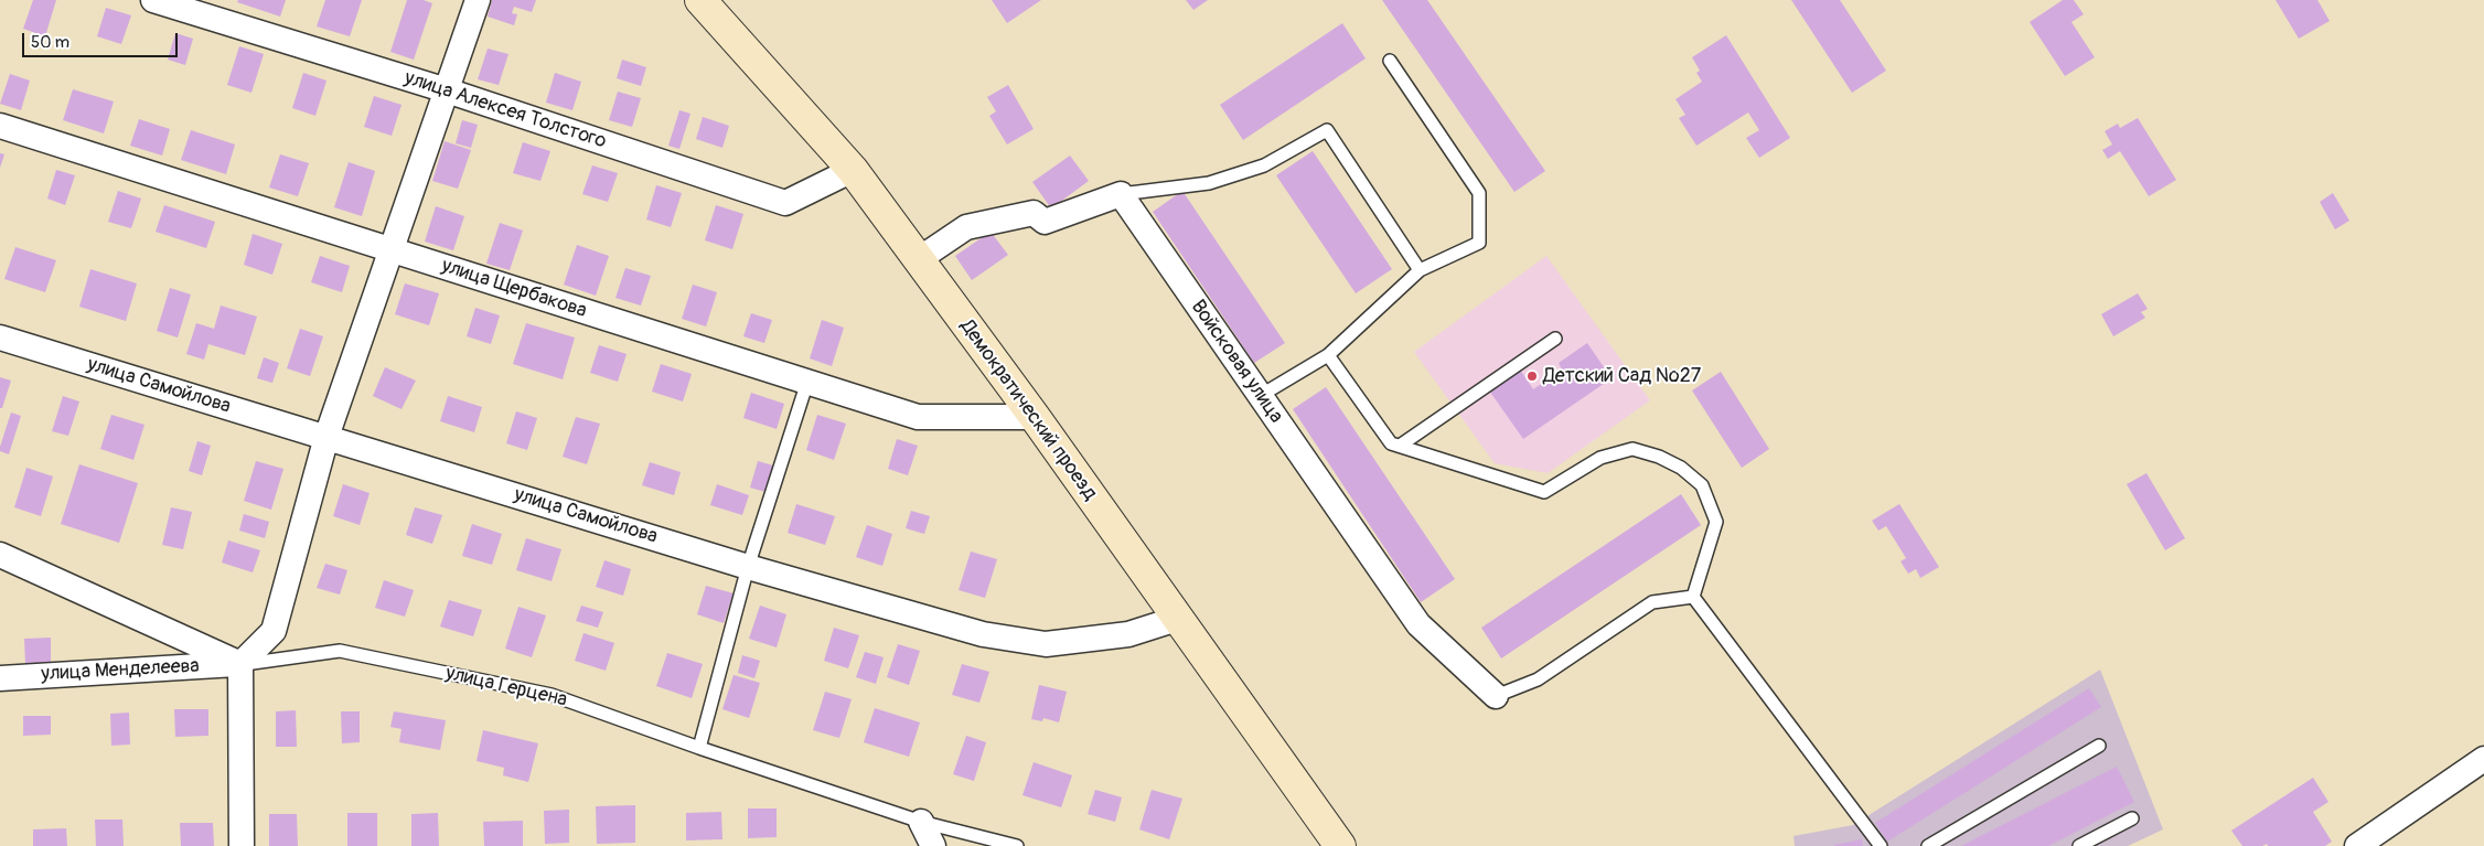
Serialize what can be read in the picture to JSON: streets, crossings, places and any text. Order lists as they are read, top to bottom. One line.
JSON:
{"streets":{"main road":["Демократический проезд"],"street":["улица Алексея Толстого","улица Щербакова","Войсковая улица","улица Самойлова","улица Менделеева"],"lane":["улица Герцена"]},"crossings":[["улица Алексея Толстого","Демократический проезд"],["улица Щербакова","Демократический проезд"],["улица Самойлова","Демократический проезд"],["улица Менделеева","улица Герцена"]],"places":["Детский Сад №27"],"scale_bar":"50 m"}
